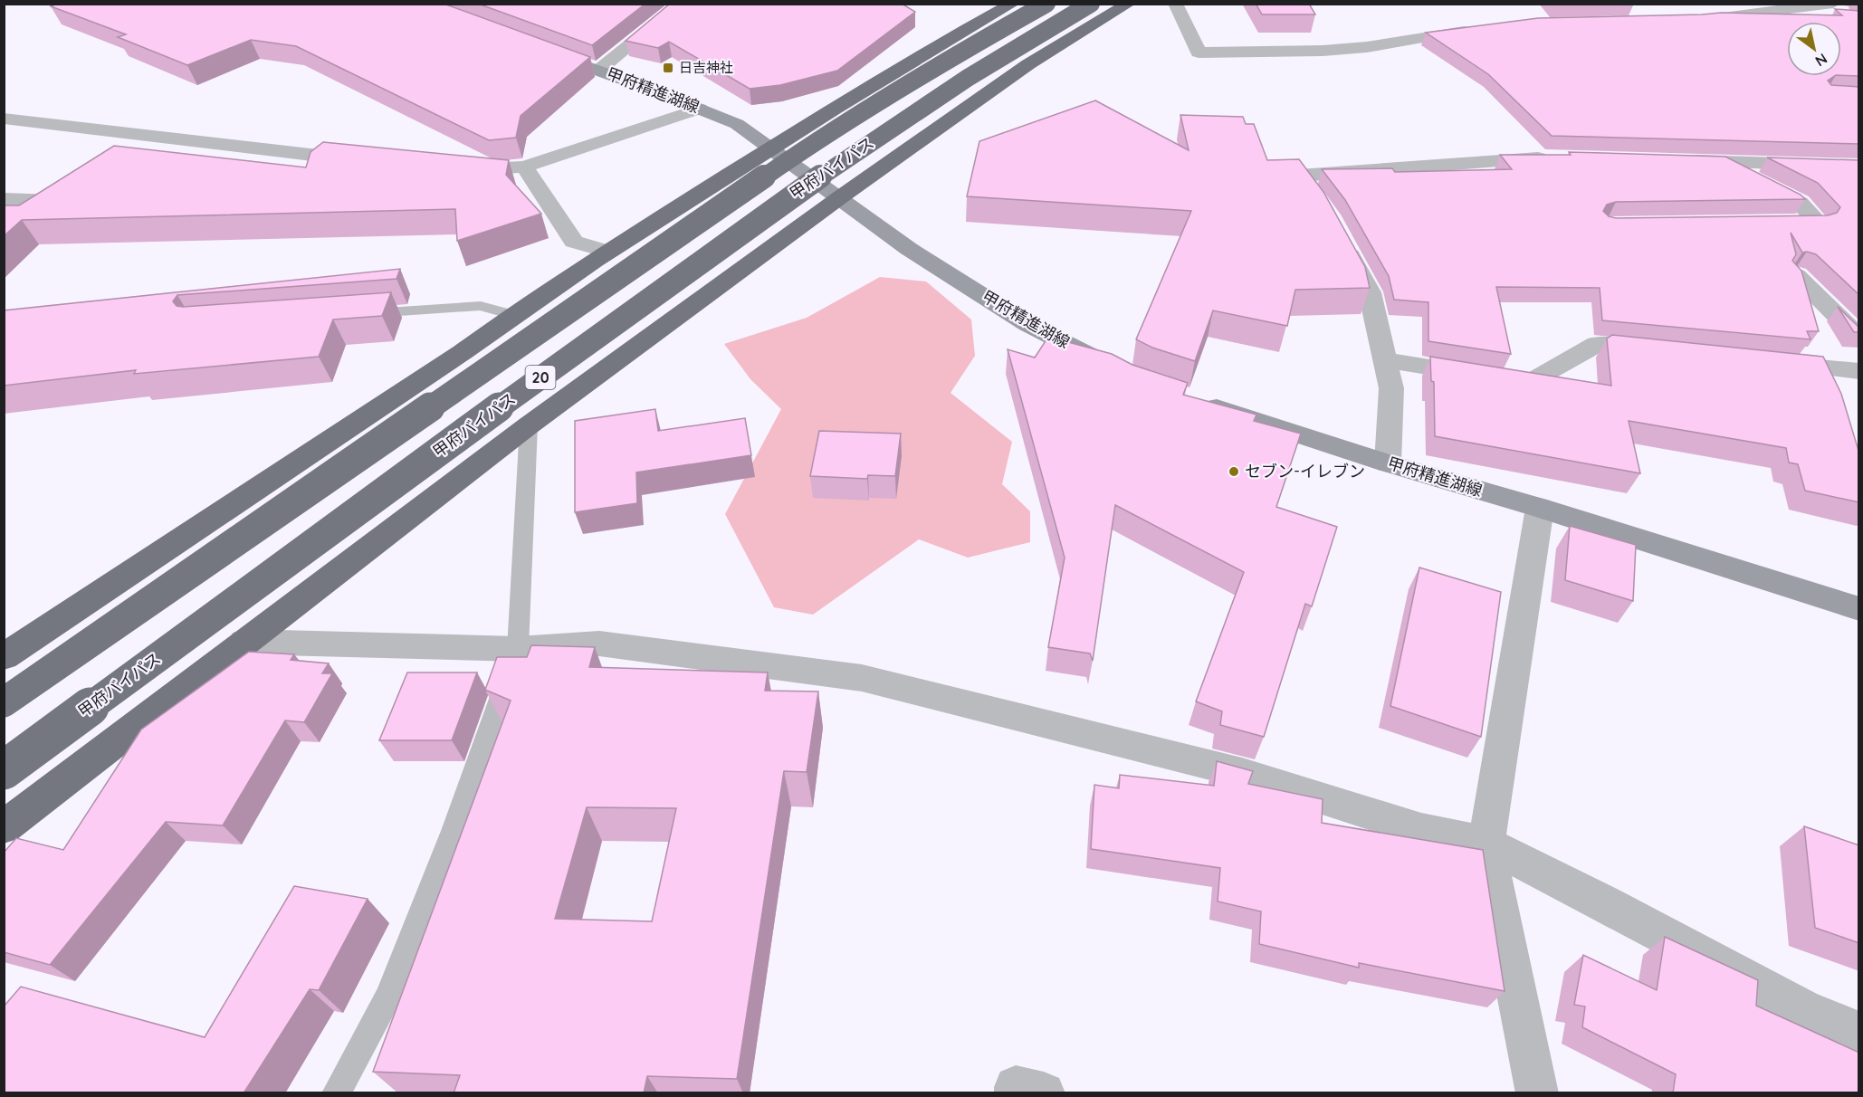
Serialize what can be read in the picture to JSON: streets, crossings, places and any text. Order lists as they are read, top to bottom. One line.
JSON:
{"streets":{"highway":["甲府バイパス","20"],"main road":["甲府精進湖線"]},"places":{"transit":["日吉神社"],"other":["セブン-イレブン"]},"north":"bottom right"}
